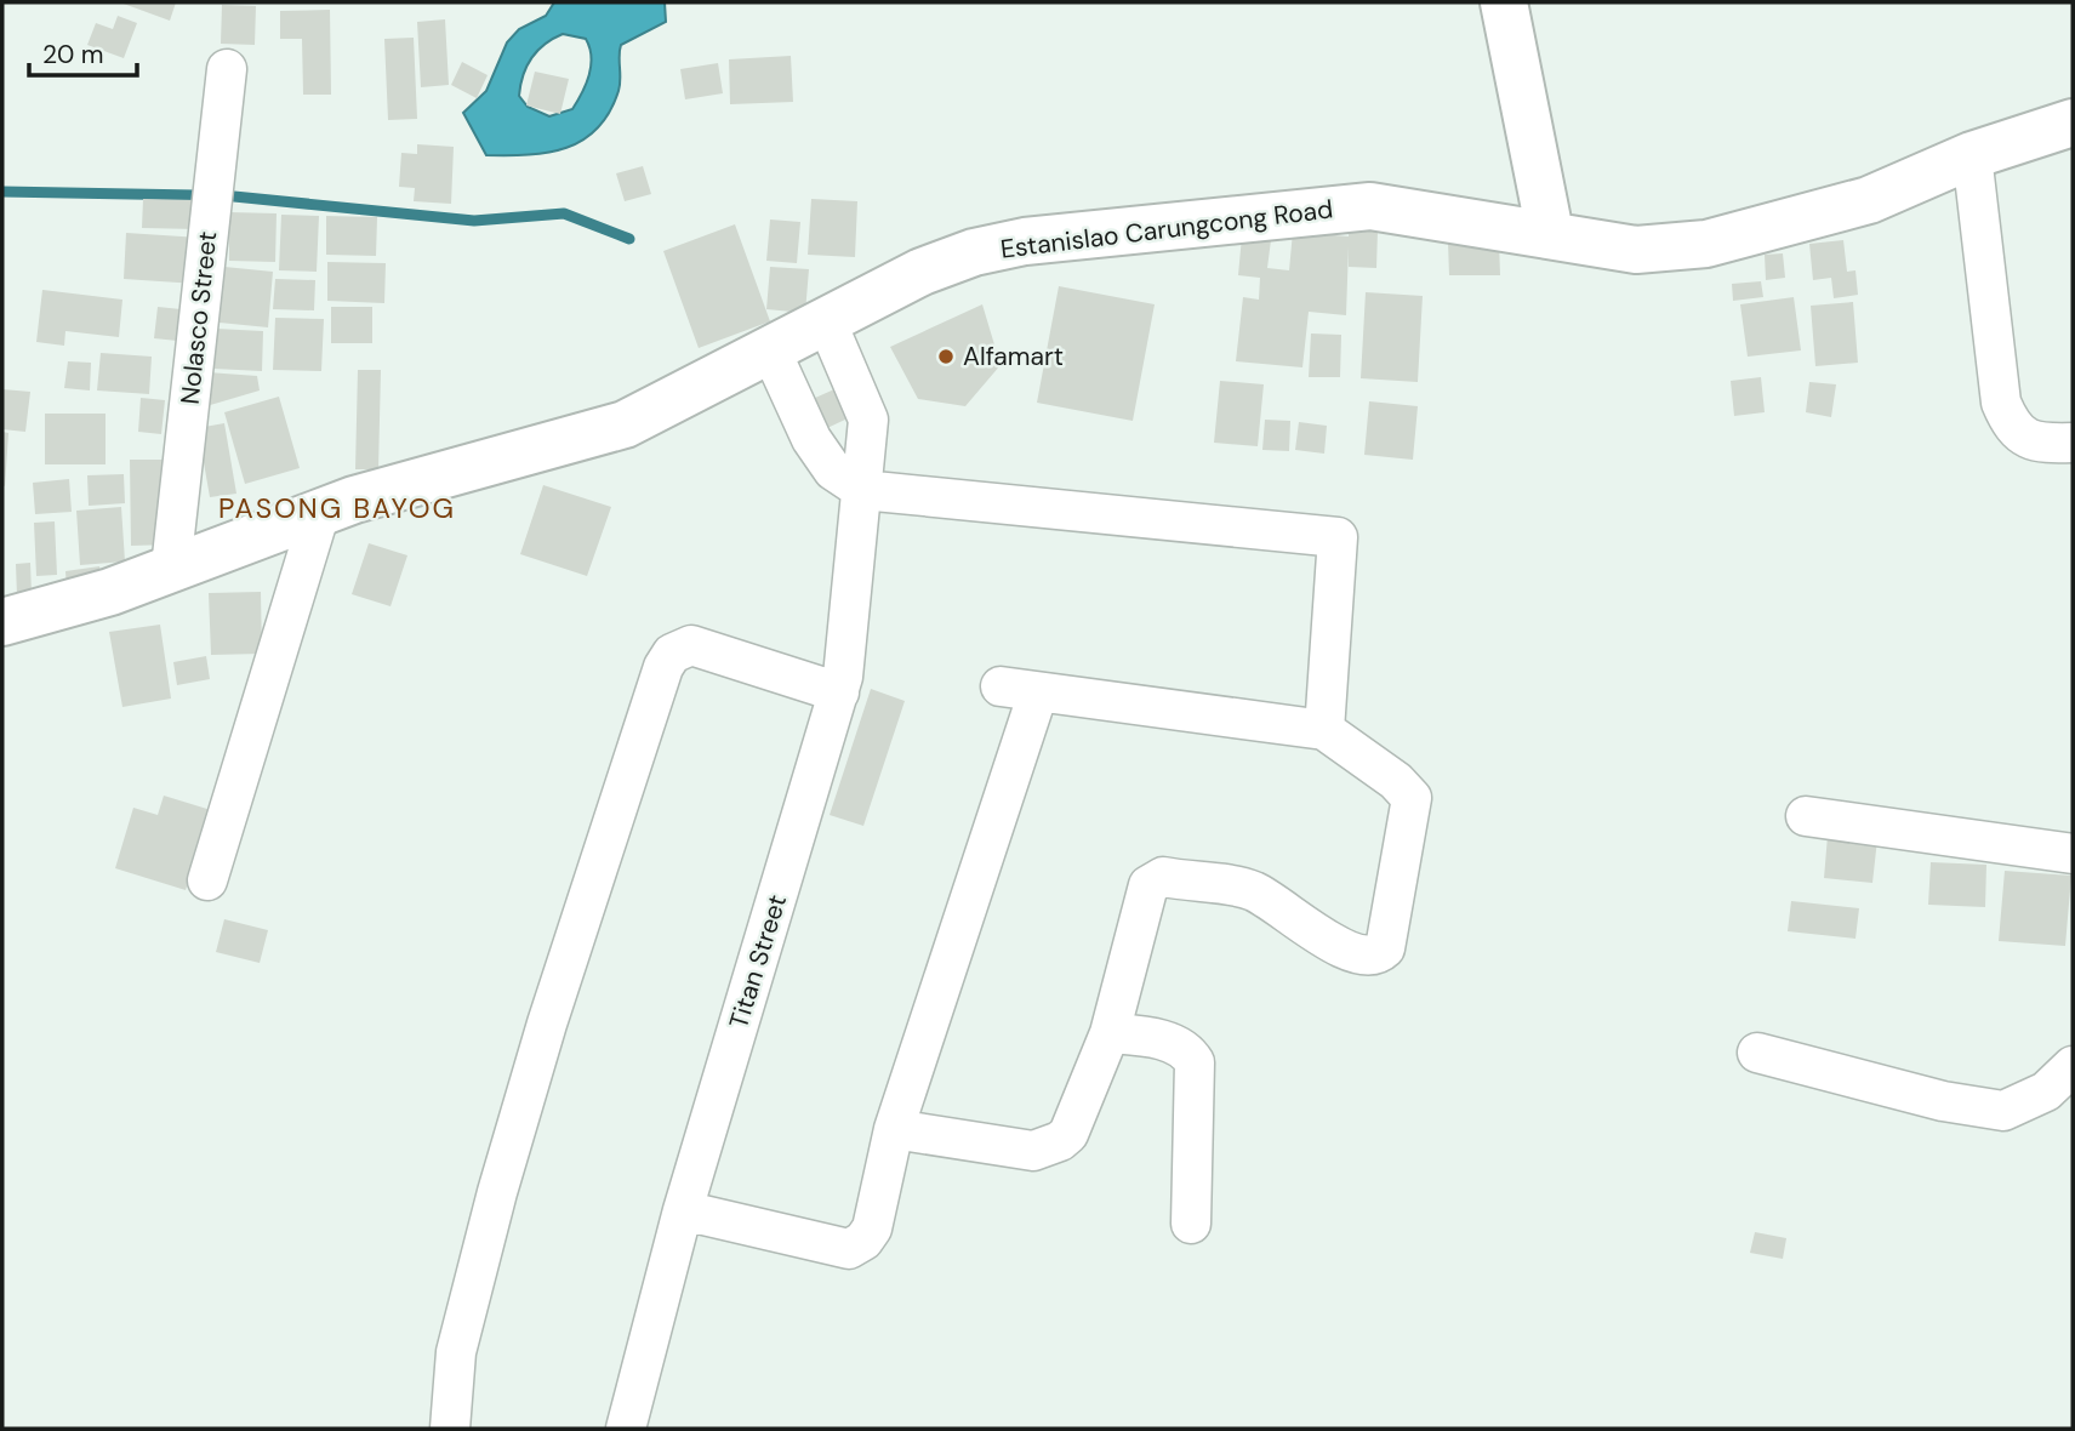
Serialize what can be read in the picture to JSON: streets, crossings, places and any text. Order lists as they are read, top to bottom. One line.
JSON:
{"streets":{"street":["Estanislao Carungcong Road","Nolasco Street","Titan Street"]},"crossings":[["Estanislao Carungcong Road","Nolasco Street"],["Estanislao Carungcong Road","Titan Street"]],"districts":["PASONG BAYOG"],"places":["Alfamart"],"scale_bar":"20 m"}
